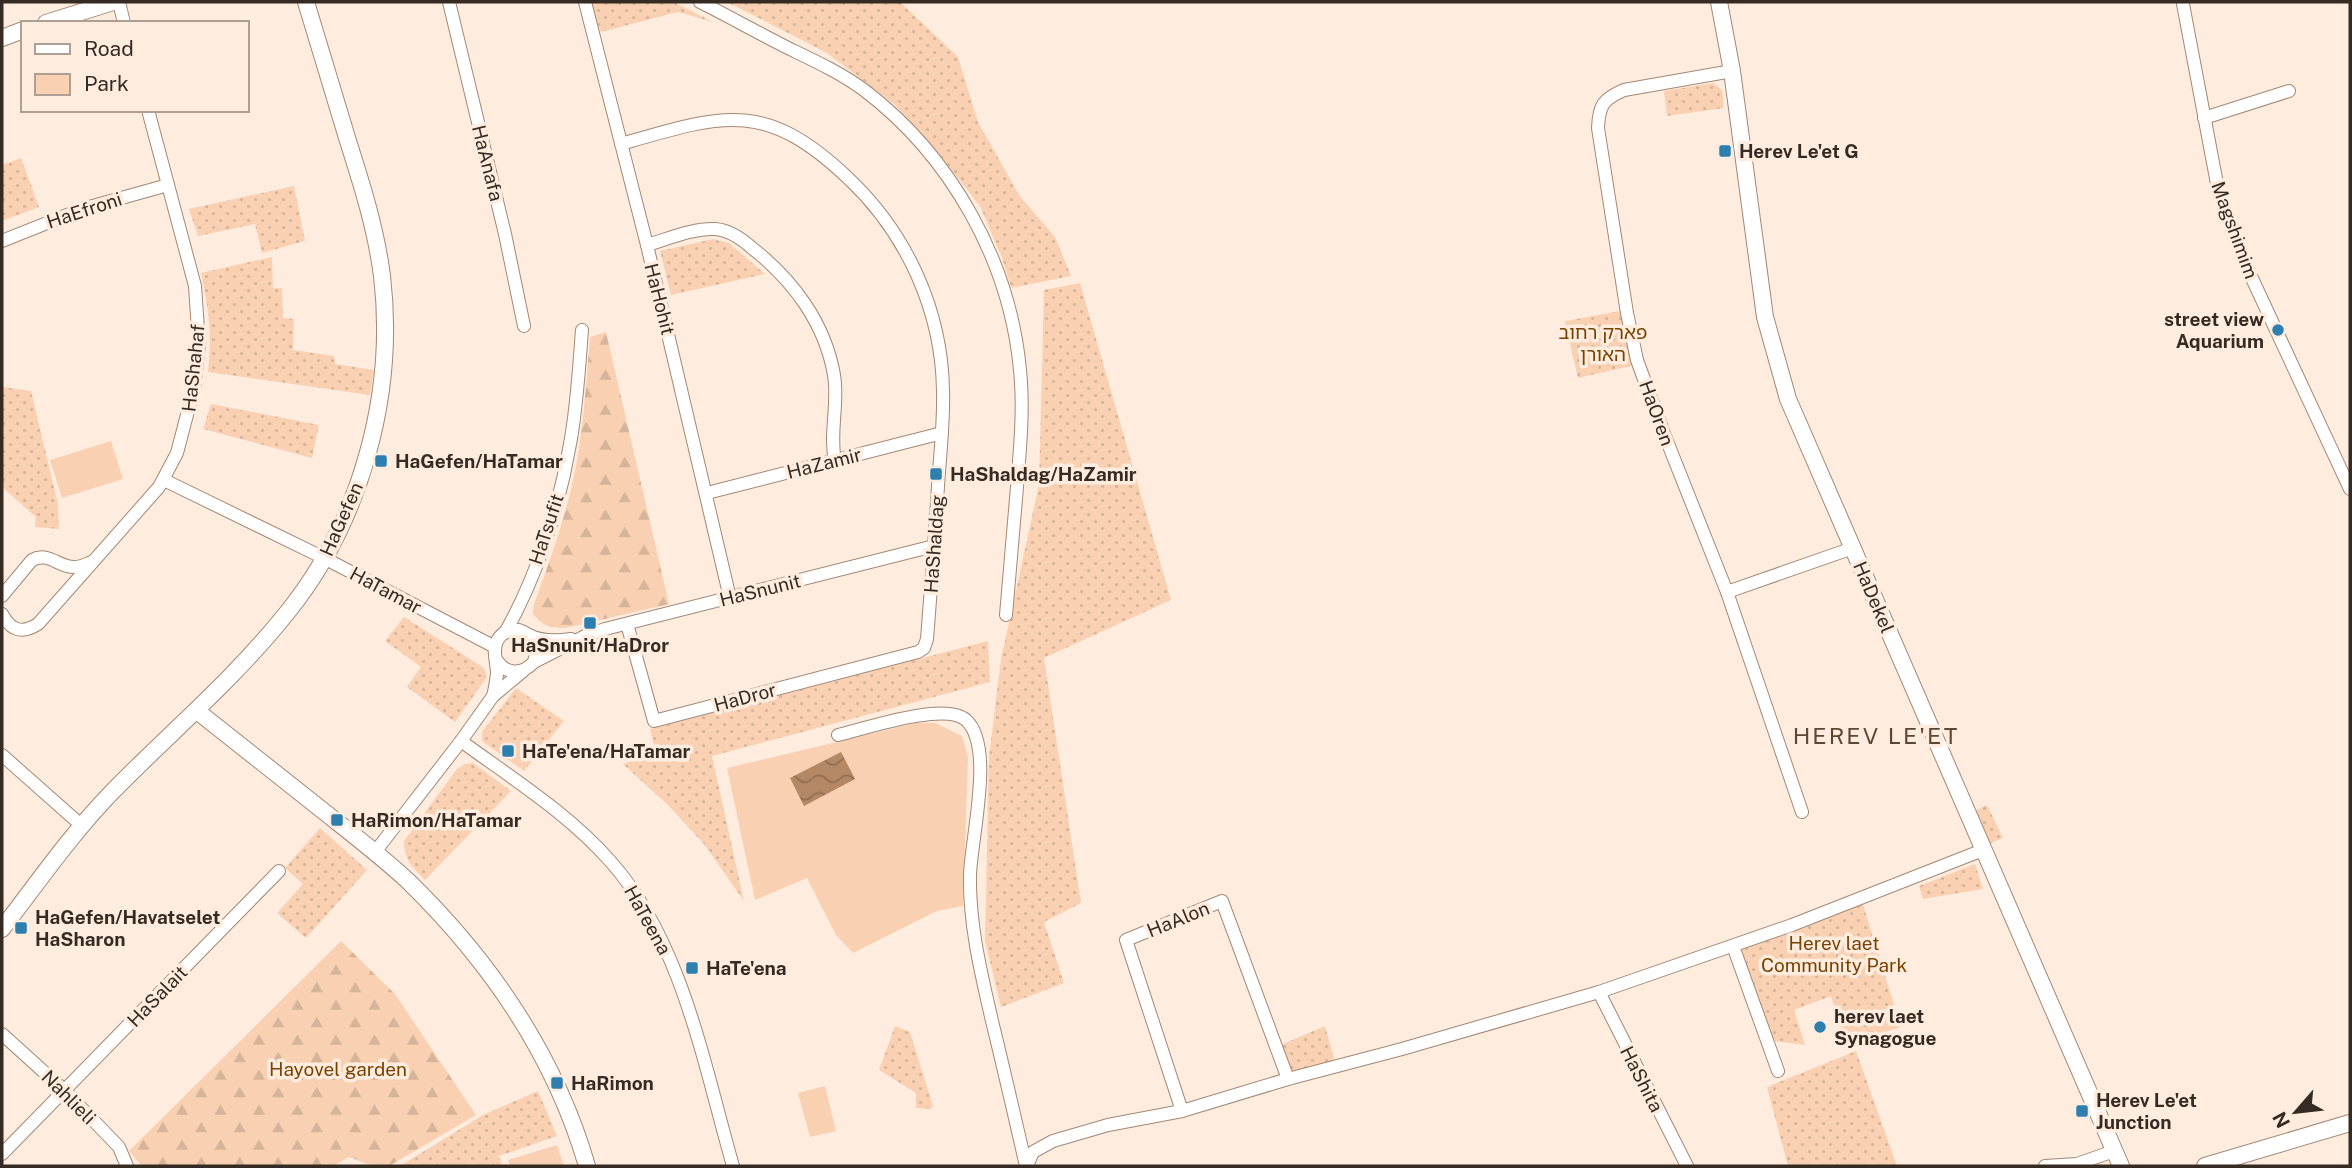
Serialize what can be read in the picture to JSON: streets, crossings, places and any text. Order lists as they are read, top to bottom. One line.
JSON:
{"streets":{"street":["HaAnafa","HaEfroni","Magshimim","HaHohit","HaShahaf","HaOren","HaZamir","HaGefen","HaTsufit","HaShaldag","HaTamar","HaSnunit","HaDekel","HaDror","HaAlon","HaTeena","HaSalait","HaShita","Nahlieli"]},"crossings":[["HaEfroni","HaShahaf"],["HaHohit","HaZamir"],["HaHohit","HaShaldag"],["HaHohit","HaSnunit"],["HaShahaf","HaTamar"],["HaOren","HaDekel"],["HaZamir","HaShaldag"],["HaGefen","HaTamar"],["HaTsufit","HaTamar"],["HaTsufit","HaSnunit"],["HaShaldag","HaSnunit"],["HaShaldag","HaDror"],["HaTamar","HaSnunit"],["HaSnunit","HaDror"],["HaSalait","Nahlieli"]],"districts":["HEREV LE'ET"],"parks":["פארק רחוב האורן","Herev laet Community Park","Hayovel garden"],"places":{"transit":["Herev Le'et G","HaGefen/HaTamar","HaShaldag/HaZamir","HaSnunit/HaDror","HaTe'ena/HaTamar","HaRimon/HaTamar","HaGefen/Havatselet HaSharon","HaTe'ena","HaRimon","Herev Le'et Junction"],"other":["street view Aquarium","herev laet Synagogue"]},"legend":["Road","Park"],"north":"bottom left"}
